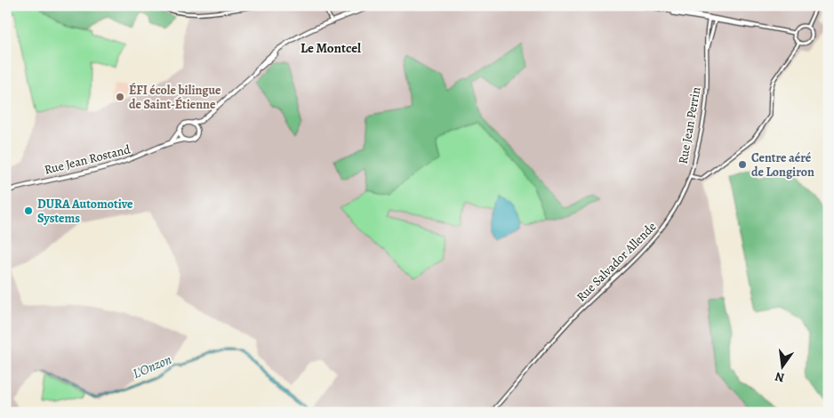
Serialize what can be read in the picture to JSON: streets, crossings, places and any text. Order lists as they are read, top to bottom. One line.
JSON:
{"streets":{"main road":["Rue Jean Rostand"],"street":["Rue Jean Perrin","Rue Salvador Allende"]},"crossings":[["Rue Jean Perrin","Rue Salvador Allende"]],"districts":["Le Montcel"],"water":["L'Onzon"],"places":["ÉFI école bilingue de Saint-Étienne","Centre aéré de Longiron","DURA Automotive Systems"],"north":"bottom"}
